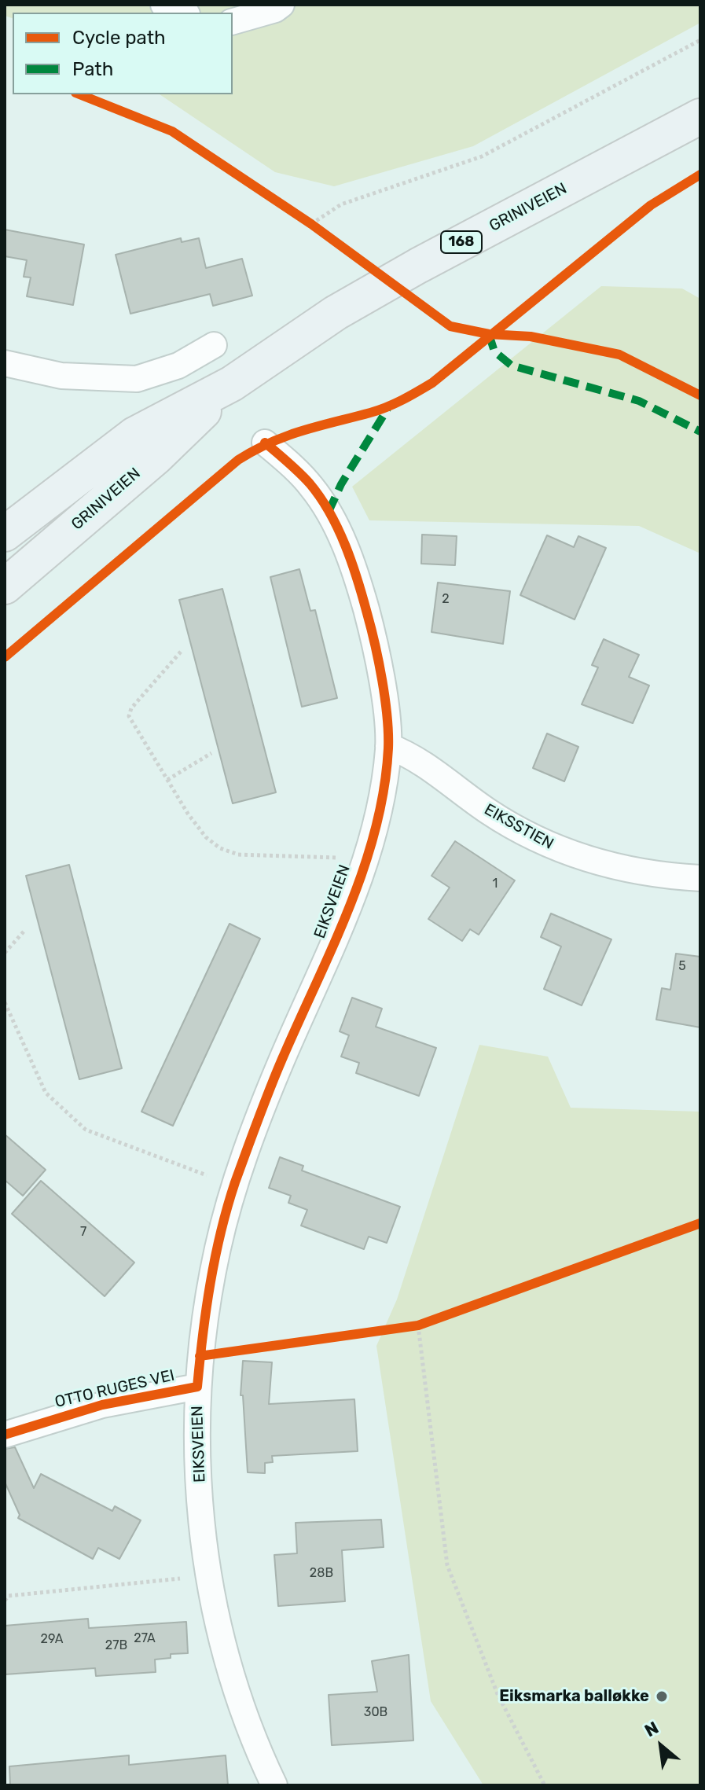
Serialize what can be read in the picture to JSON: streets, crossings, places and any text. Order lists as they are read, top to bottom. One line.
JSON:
{"streets":{"main road":["GRINIVEIEN","168"],"street":["EIKSSTIEN","EIKSVEIEN","OTTO RUGES VEI"]},"crossings":[["EIKSSTIEN","EIKSVEIEN"],["EIKSVEIEN","OTTO RUGES VEI"]],"places":["Eiksmarka balløkke"],"house_numbers":["2","1","5","7","28B","27A","29A","27B","30B"],"legend":["Cycle path","Path"],"north":"top left"}
